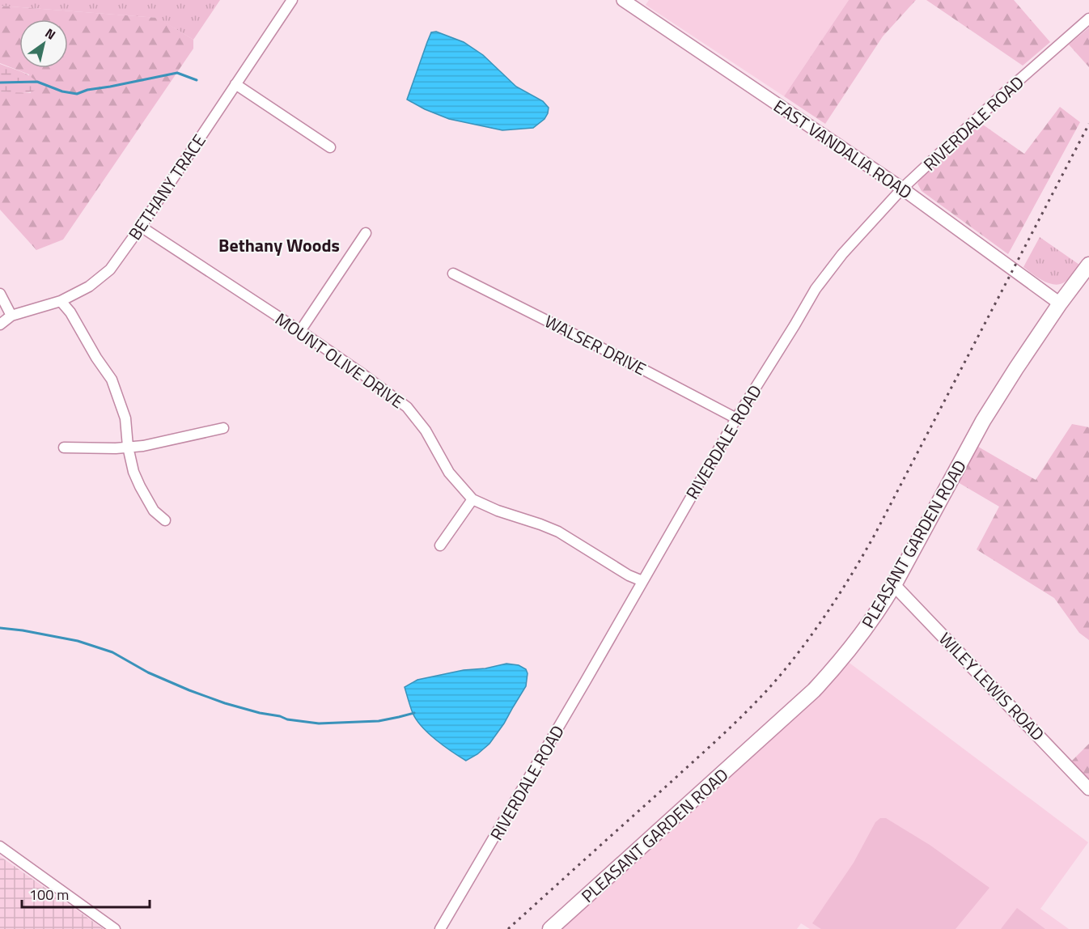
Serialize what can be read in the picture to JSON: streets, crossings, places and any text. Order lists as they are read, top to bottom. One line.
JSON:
{"streets":{"main road":["PLEASANT GARDEN ROAD"],"street":["RIVERDALE ROAD","EAST VANDALIA ROAD","BETHANY TRACE","WALSER DRIVE","MOUNT OLIVE DRIVE","WILEY LEWIS ROAD"]},"crossings":[["RIVERDALE ROAD","EAST VANDALIA ROAD"],["RIVERDALE ROAD","WALSER DRIVE"],["RIVERDALE ROAD","MOUNT OLIVE DRIVE"],["EAST VANDALIA ROAD","PLEASANT GARDEN ROAD"],["BETHANY TRACE","MOUNT OLIVE DRIVE"],["PLEASANT GARDEN ROAD","WILEY LEWIS ROAD"]],"districts":["Bethany Woods"],"scale_bar":"100 m","north":"top right"}
